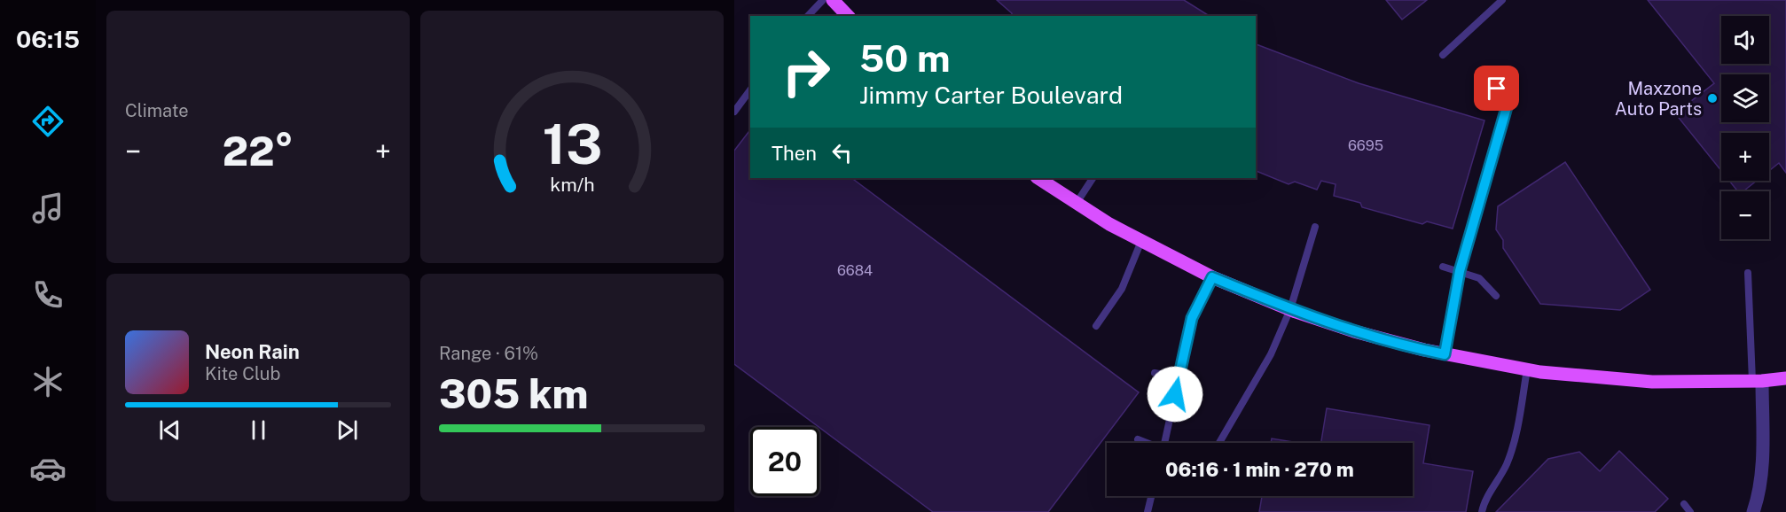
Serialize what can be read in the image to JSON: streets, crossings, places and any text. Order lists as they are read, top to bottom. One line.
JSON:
{"places":["Maxzone Auto Parts"],"house_numbers":["6695","6684"],"page":{"tabs":"06:15","tile":["Climate",["Range · 61%","305 km"]],"map_buttons":["+","−"],"turn":["50 m","Jimmy Carter Boulevard"],"then":"Then","heat":["−","22°","+"],"song":["Neon Rain","Kite Club"],"limit":"20","trip":"06:16 · 1 min · 270 m","gauge":["13","km/h"]}}
